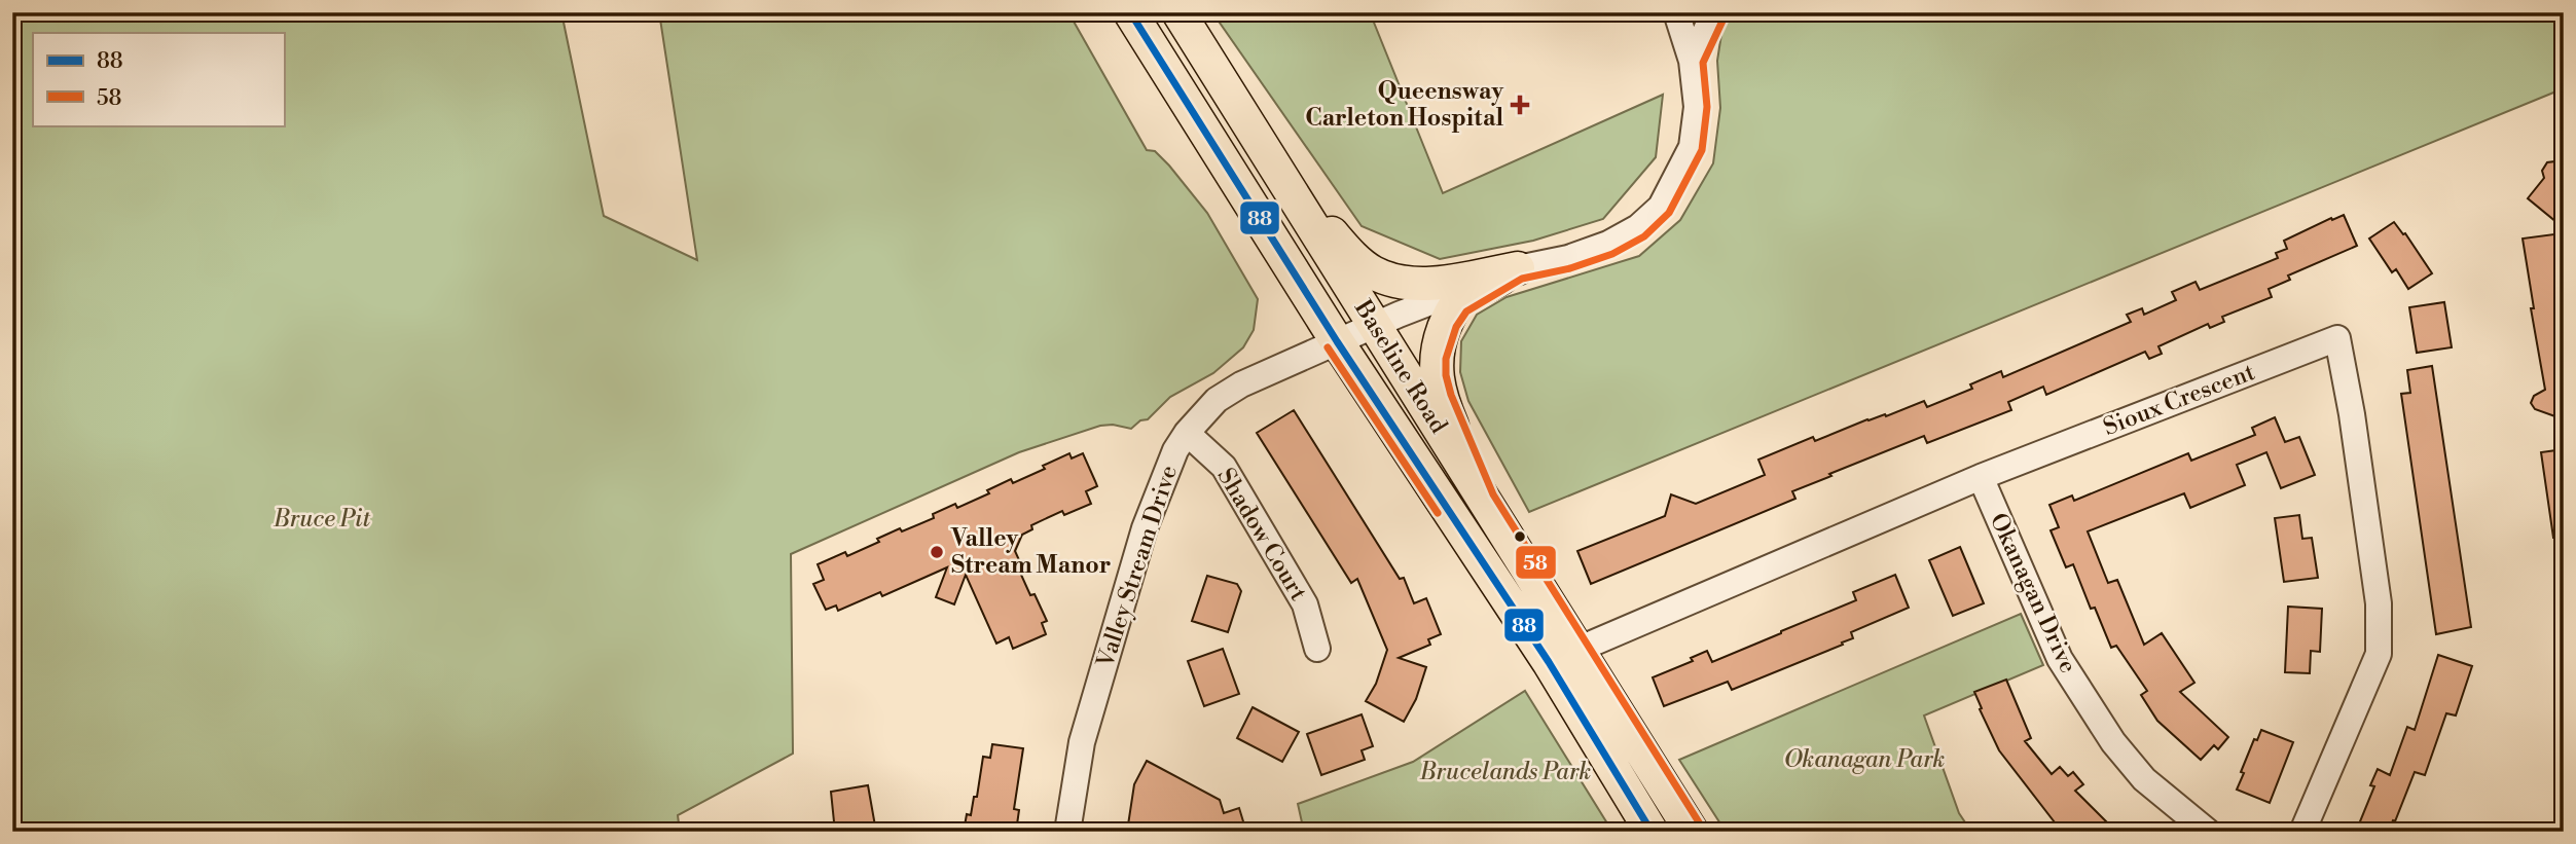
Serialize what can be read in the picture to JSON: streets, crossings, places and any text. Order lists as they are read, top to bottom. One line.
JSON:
{"streets":{"main road":["Baseline Road"],"street":["Sioux Crescent","Shadow Court","Valley Stream Drive","Okanagan Drive"]},"crossings":[["Baseline Road","Sioux Crescent"],["Baseline Road","Valley Stream Drive"],["Sioux Crescent","Okanagan Drive"],["Shadow Court","Valley Stream Drive"]],"parks":["Bruce Pit","Okanagan Park","Brucelands Park"],"places":{"health":["Queensway Carleton Hospital"],"other":["Valley Stream Manor"]},"lines":["transit line 88","transit line 58"],"legend":["88","58"]}
